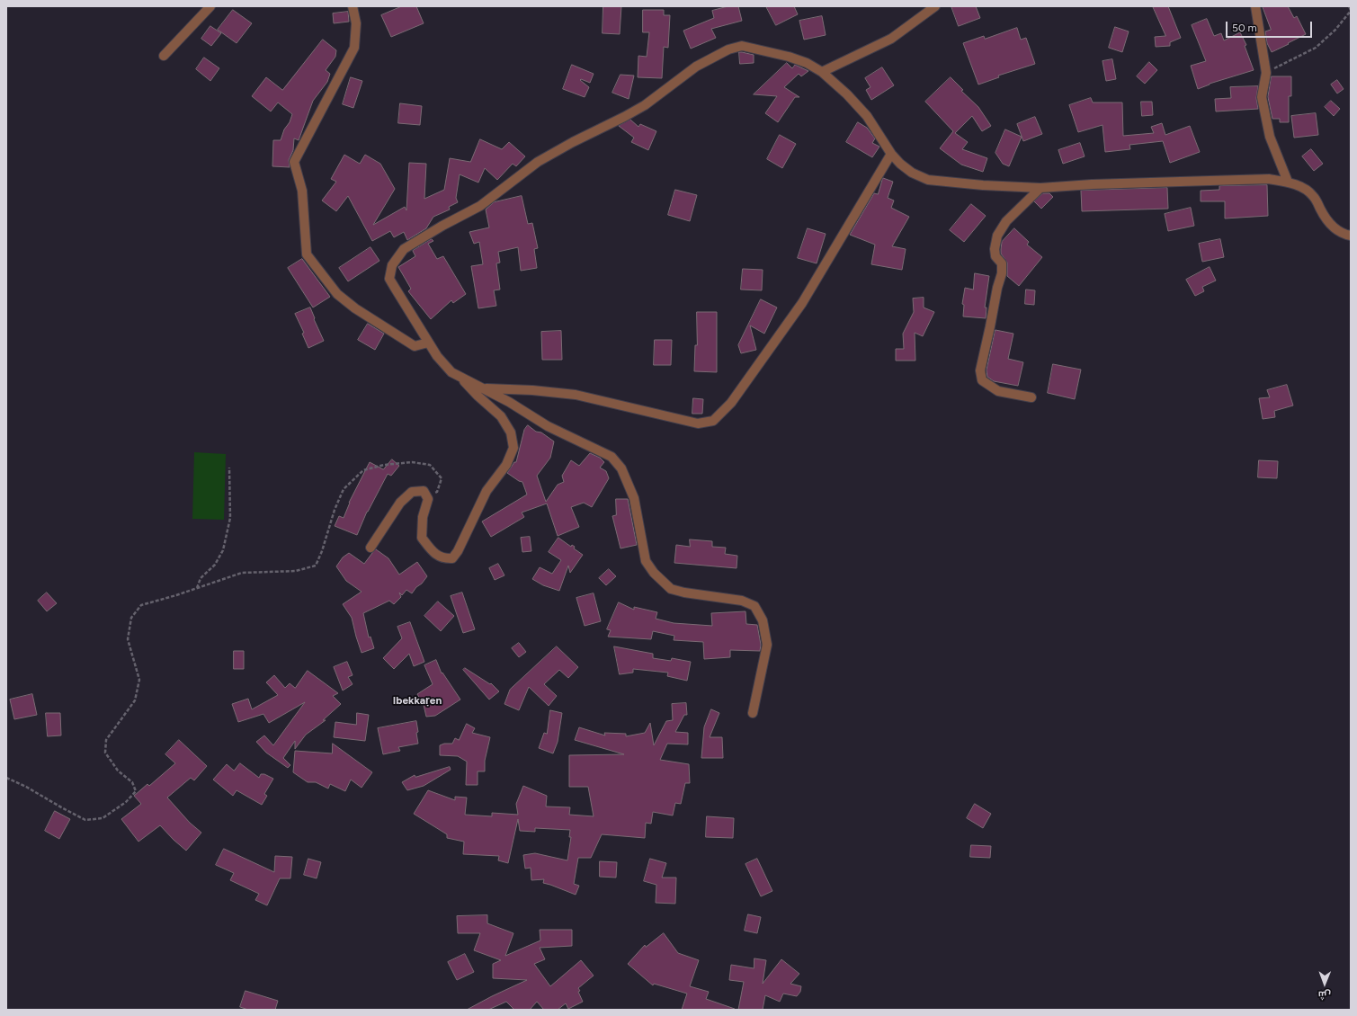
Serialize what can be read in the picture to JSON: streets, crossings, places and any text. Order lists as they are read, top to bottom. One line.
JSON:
{"districts":["Ibekkaṛen"],"scale_bar":"50 m","north":"bottom"}
